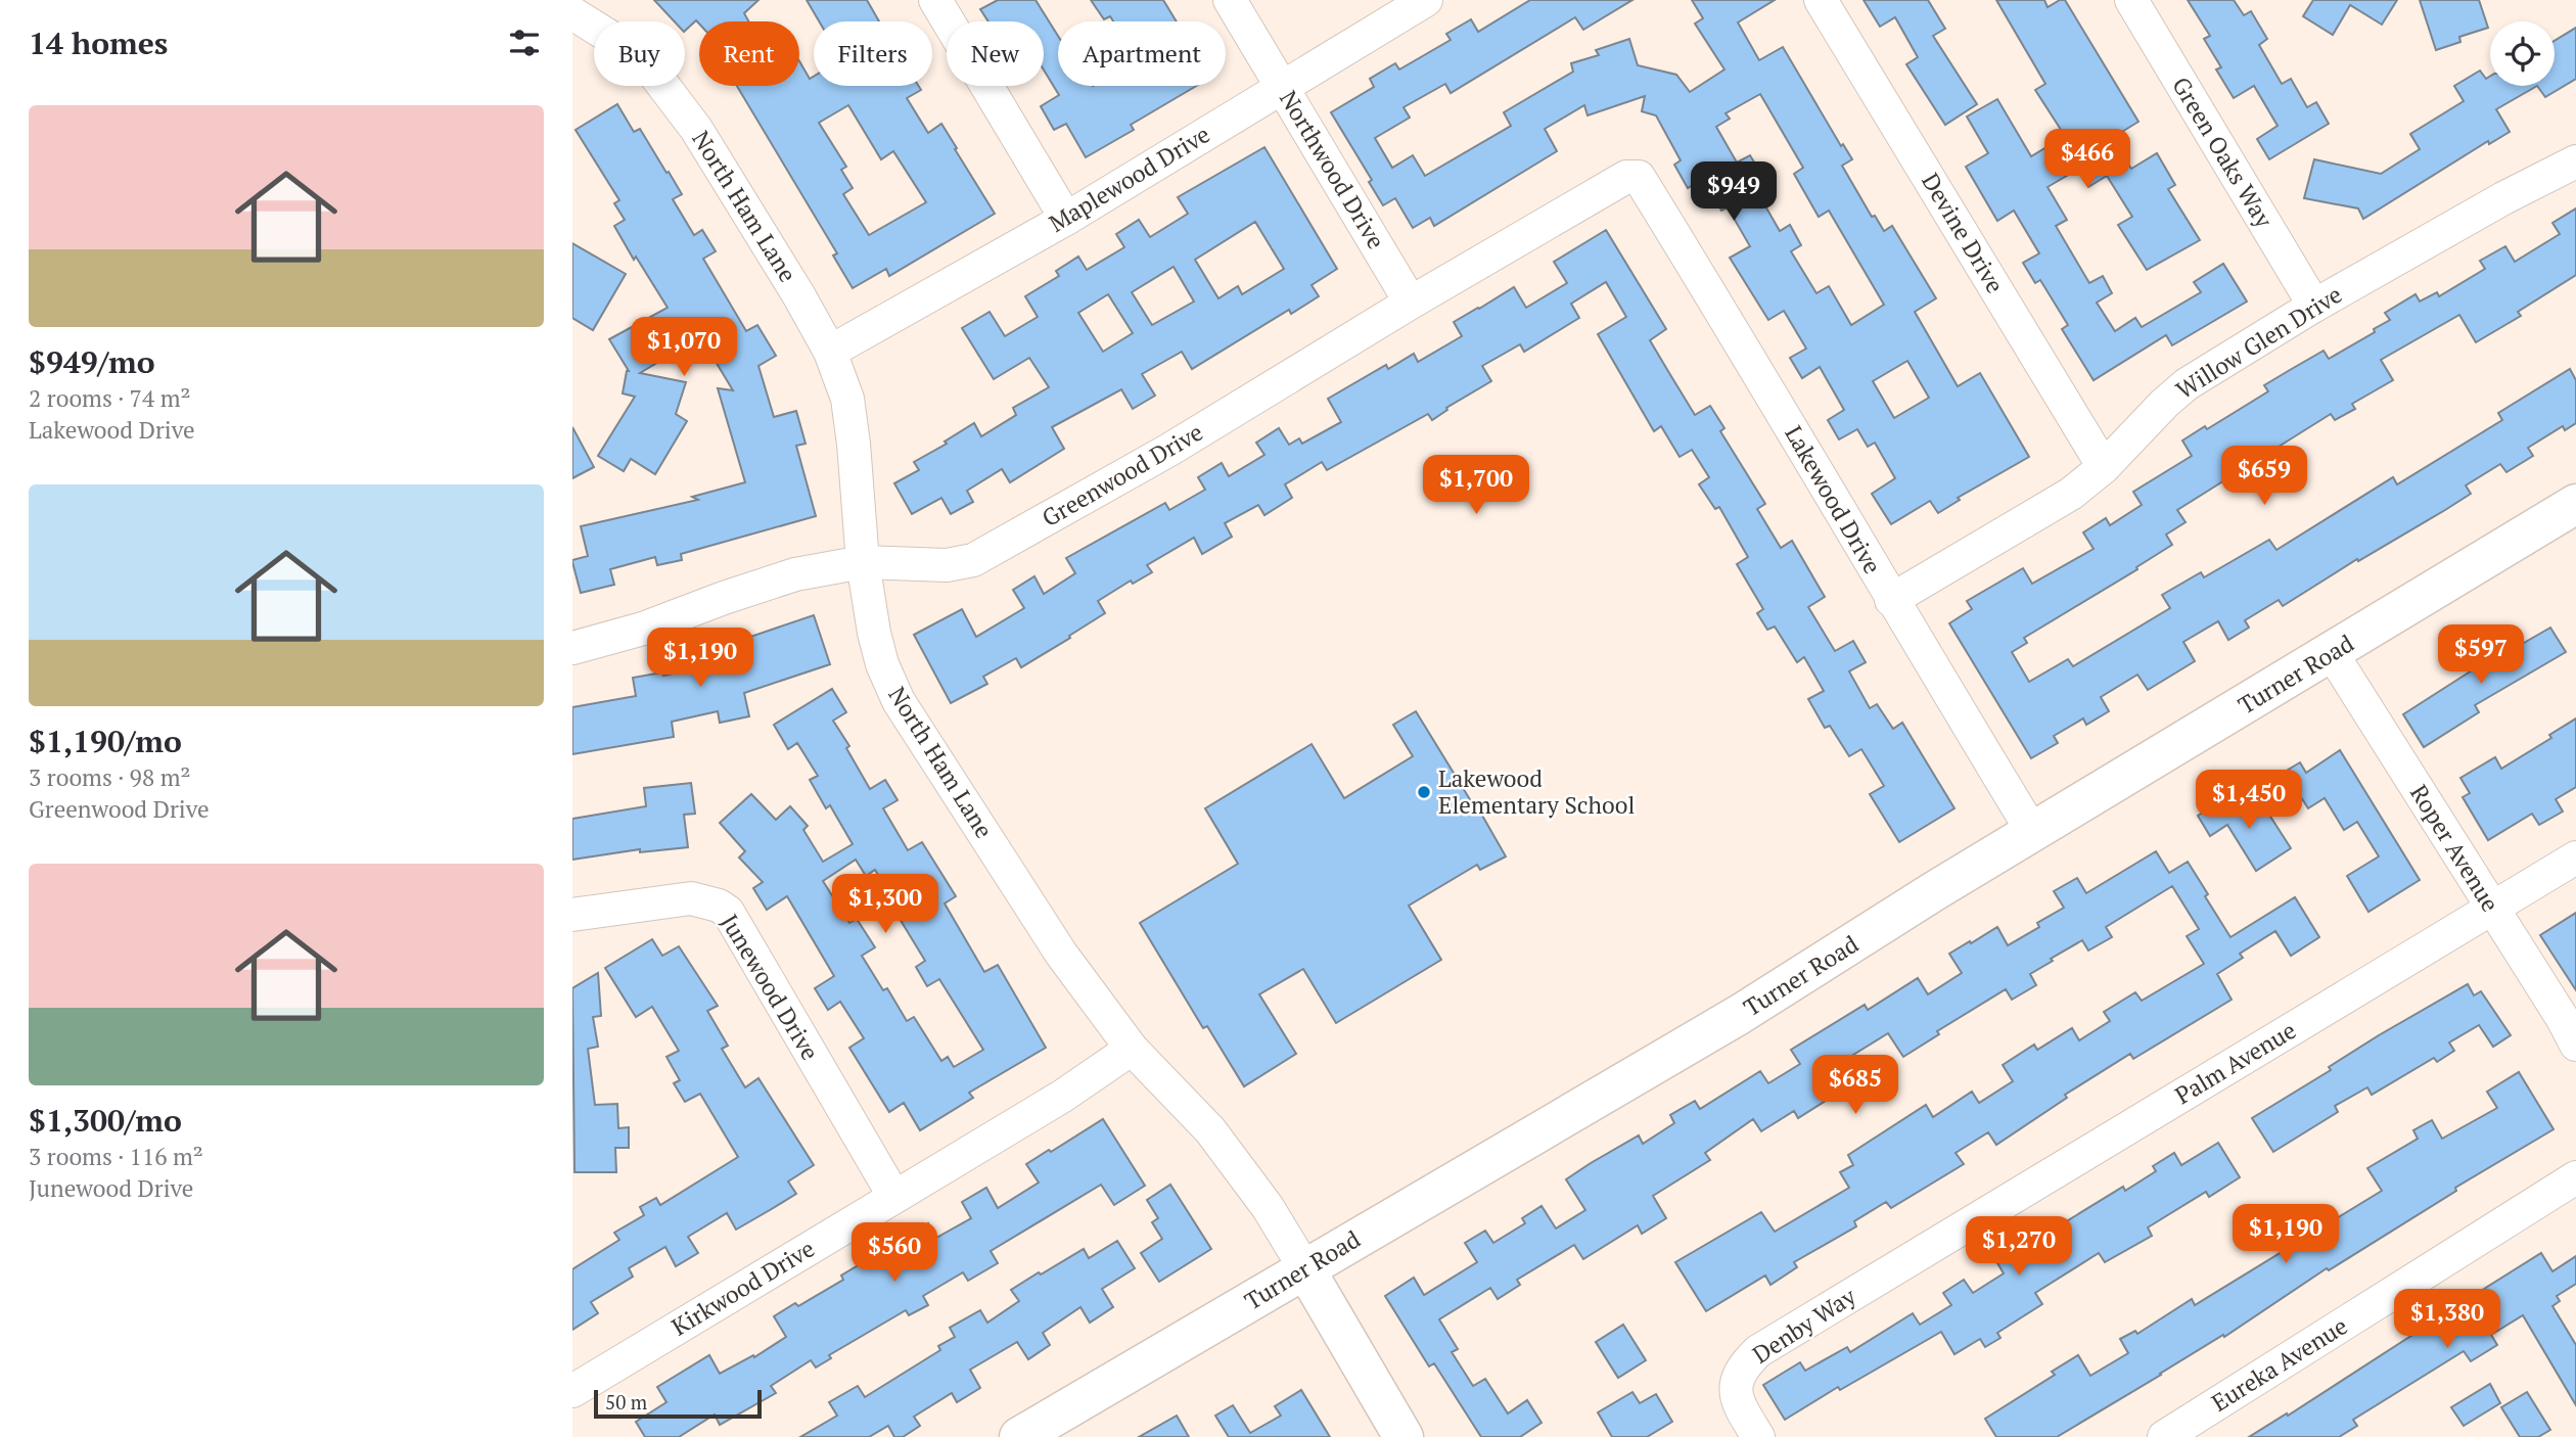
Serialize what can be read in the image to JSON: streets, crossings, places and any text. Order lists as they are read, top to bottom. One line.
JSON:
{"streets":{"main road":["North Ham Lane","Turner Road"],"street":["Green Oaks Way","Northwood Drive","Maplewood Drive","Devine Drive","Willow Glen Drive","Greenwood Drive","Lakewood Drive","Roper Avenue","Junewood Drive","Palm Avenue","Kirkwood Drive","Denby Way","Eureka Avenue"]},"crossings":[["Green Oaks Way","Willow Glen Drive"],["Northwood Drive","Maplewood Drive"],["Northwood Drive","Greenwood Drive"],["Maplewood Drive","North Ham Lane"],["North Ham Lane","Greenwood Drive"],["North Ham Lane","Turner Road"],["North Ham Lane","Kirkwood Drive"],["Devine Drive","Willow Glen Drive"],["Willow Glen Drive","Lakewood Drive"],["Greenwood Drive","Lakewood Drive"],["Lakewood Drive","Turner Road"],["Turner Road","Roper Avenue"],["Roper Avenue","Palm Avenue"],["Junewood Drive","Kirkwood Drive"],["Palm Avenue","Denby Way"]],"places":["Lakewood Elementary School"],"scale_bar":"50 m","page":{"heading":"14 homes","chip":["Buy","Rent","Filters","New","Apartment"],"list":[{"name":"$949/mo","note":"2 rooms · 74 m² · Lakewood Drive"},{"name":"$1,190/mo","note":"3 rooms · 98 m² · Greenwood Drive"},{"name":"$1,300/mo","note":"3 rooms · 116 m² · Junewood Drive"}],"price":["$466","$949","$1,070","$659","$1,700","$597","$1,190","$1,450","$1,300","$685","$1,190","$1,270","$560","$1,380"],"scale":"50 m"}}
